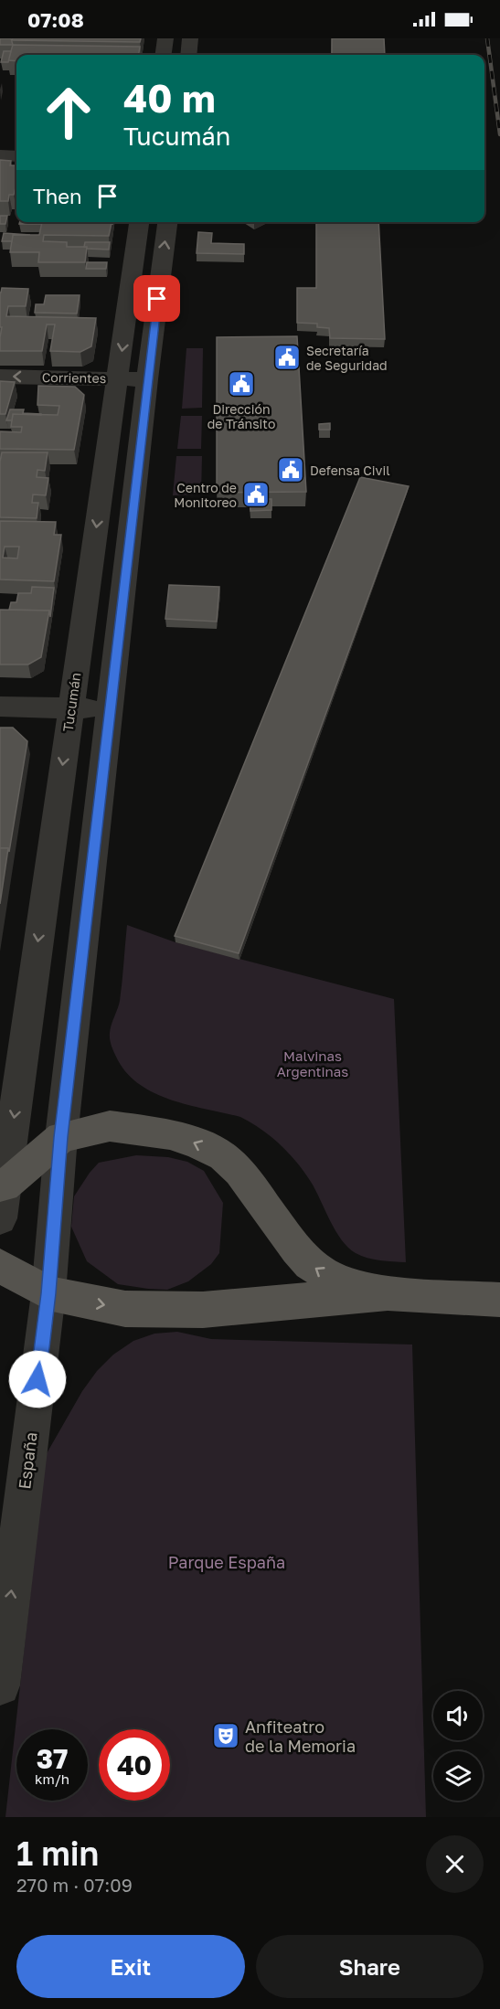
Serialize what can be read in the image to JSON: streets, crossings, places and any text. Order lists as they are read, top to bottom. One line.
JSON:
{"streets":{"street":["Corrientes","Tucumán","España"]},"crossings":[["Corrientes","Tucumán"]],"one_way":["Corrientes","España"],"parks":["Malvinas Argentinas","Parque España"],"places":{"public building":["Secretaría de Seguridad","Dirección de Tránsito","Defensa Civil","Centro de Monitoreo"],"theatre":["Anfiteatro de la Memoria"]},"page":{"status":"07:08","turn":["40 m","Tucumán"],"then":"Then","speed":"37 km/h","limit":"40","heading":["1 min","270 m · 07:09"],"buttons":["Exit","Share"]}}
